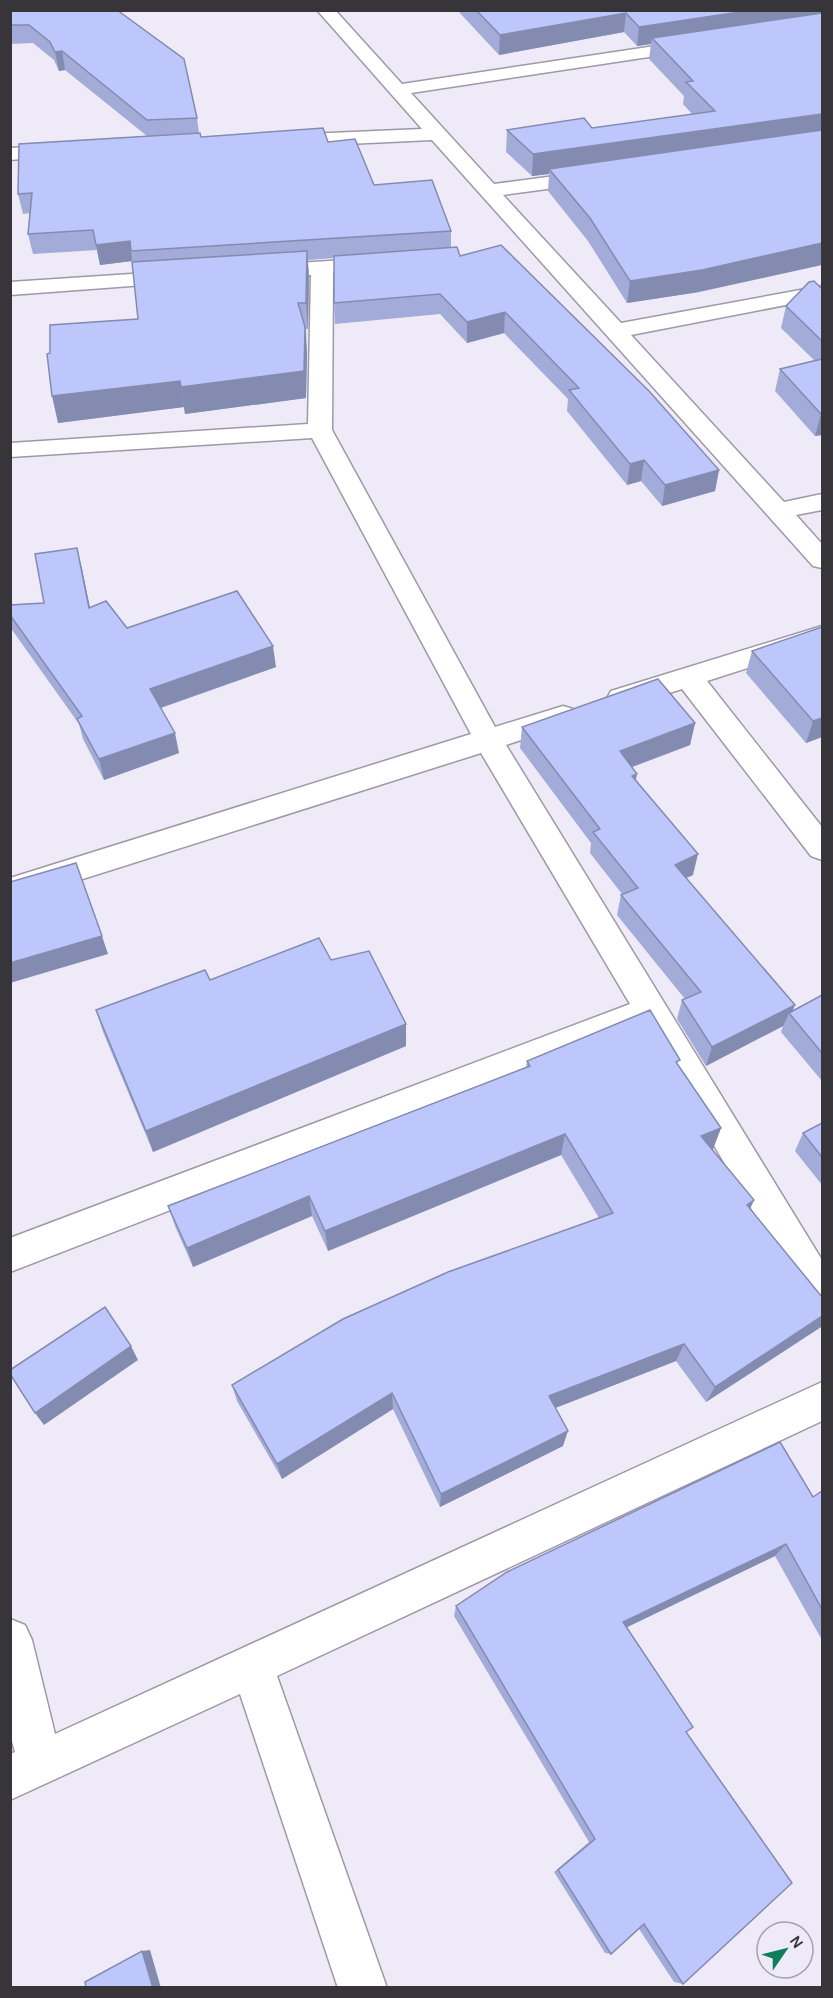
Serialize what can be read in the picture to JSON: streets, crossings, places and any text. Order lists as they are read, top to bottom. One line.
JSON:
{"north":"top right"}
